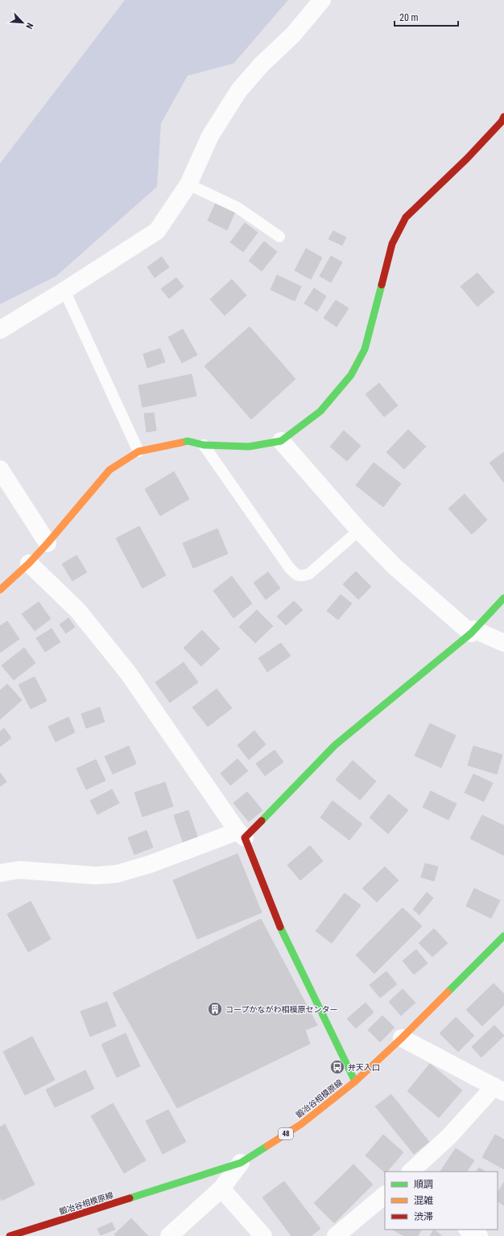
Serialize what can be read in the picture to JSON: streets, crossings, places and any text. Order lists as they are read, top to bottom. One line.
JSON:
{"streets":{"street":["鍛冶谷相模原線","48"]},"places":{"building":["コープかながわ相模原センター"],"bus stop":["弁天入口"]},"legend":["順調","混雑","渋滞"],"scale_bar":"20 m","north":"bottom right"}
